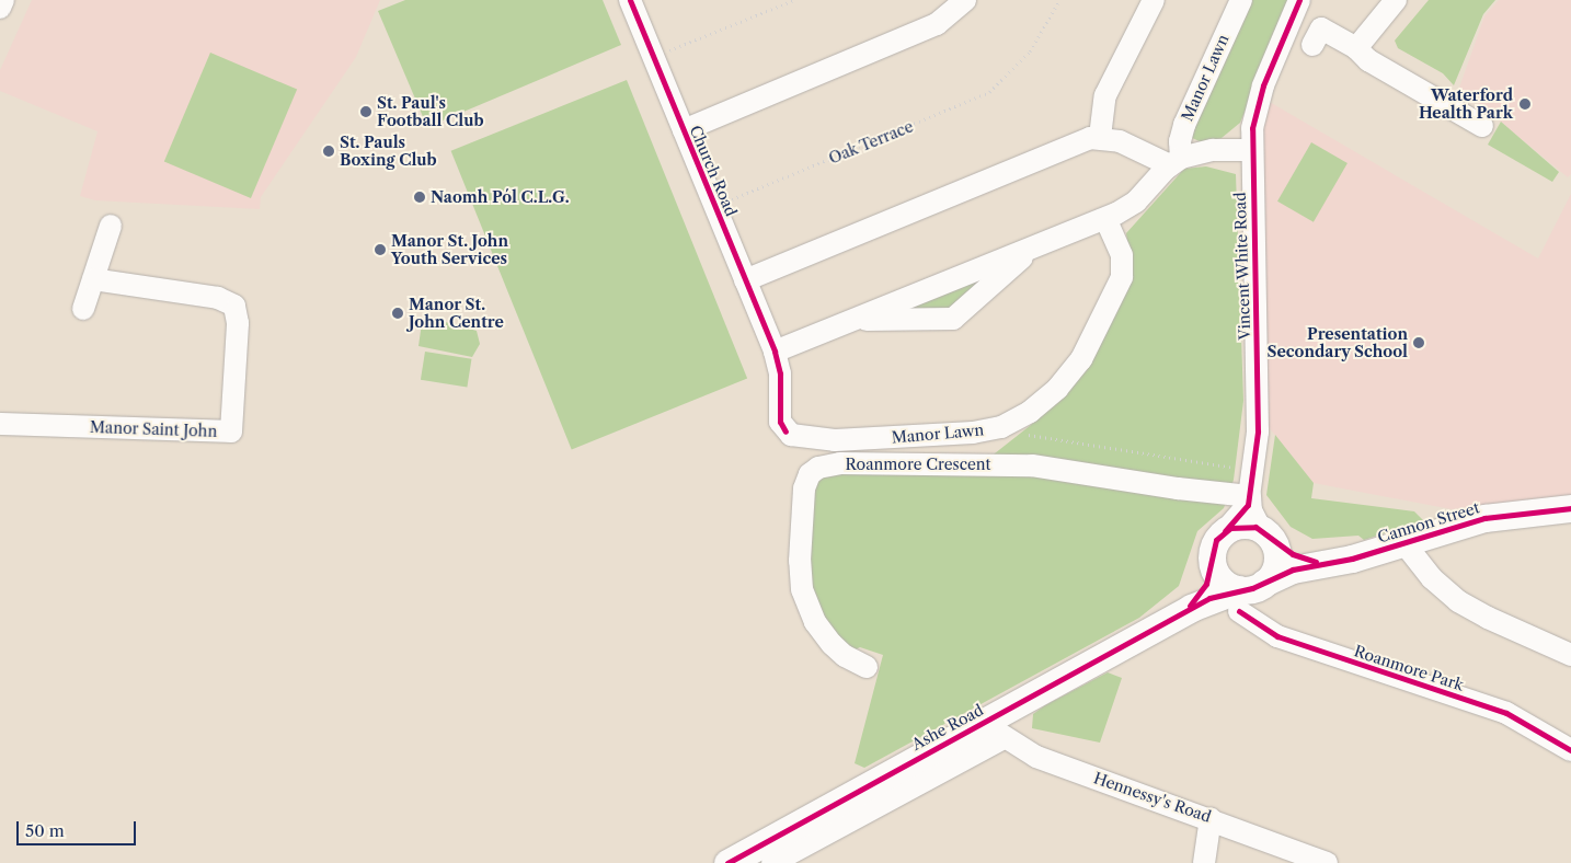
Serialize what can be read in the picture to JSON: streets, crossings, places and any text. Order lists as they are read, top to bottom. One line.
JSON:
{"streets":{"main road":["Cannon Street","Ashe Road"],"street":["Manor Lawn","Church Road","Vincent White Road","Manor Saint John","Roanmore Crescent","Roanmore Park","Hennessy's Road"],"path":["Oak Terrace"]},"crossings":[["Manor Lawn","Church Road"],["Oak Terrace","Church Road"],["Vincent White Road","Roanmore Crescent"],["Vincent White Road","Cannon Street"],["Vincent White Road","Roanmore Park"],["Vincent White Road","Ashe Road"],["Cannon Street","Roanmore Park"],["Cannon Street","Ashe Road"],["Roanmore Park","Ashe Road"],["Ashe Road","Hennessy's Road"]],"places":["Waterford Health Park","St. Paul's Football Club","St. Pauls Boxing Club","Naomh Pól C.L.G.","Manor St. John Youth Services","Manor St. John Centre","Presentation Secondary School"],"scale_bar":"50 m"}
